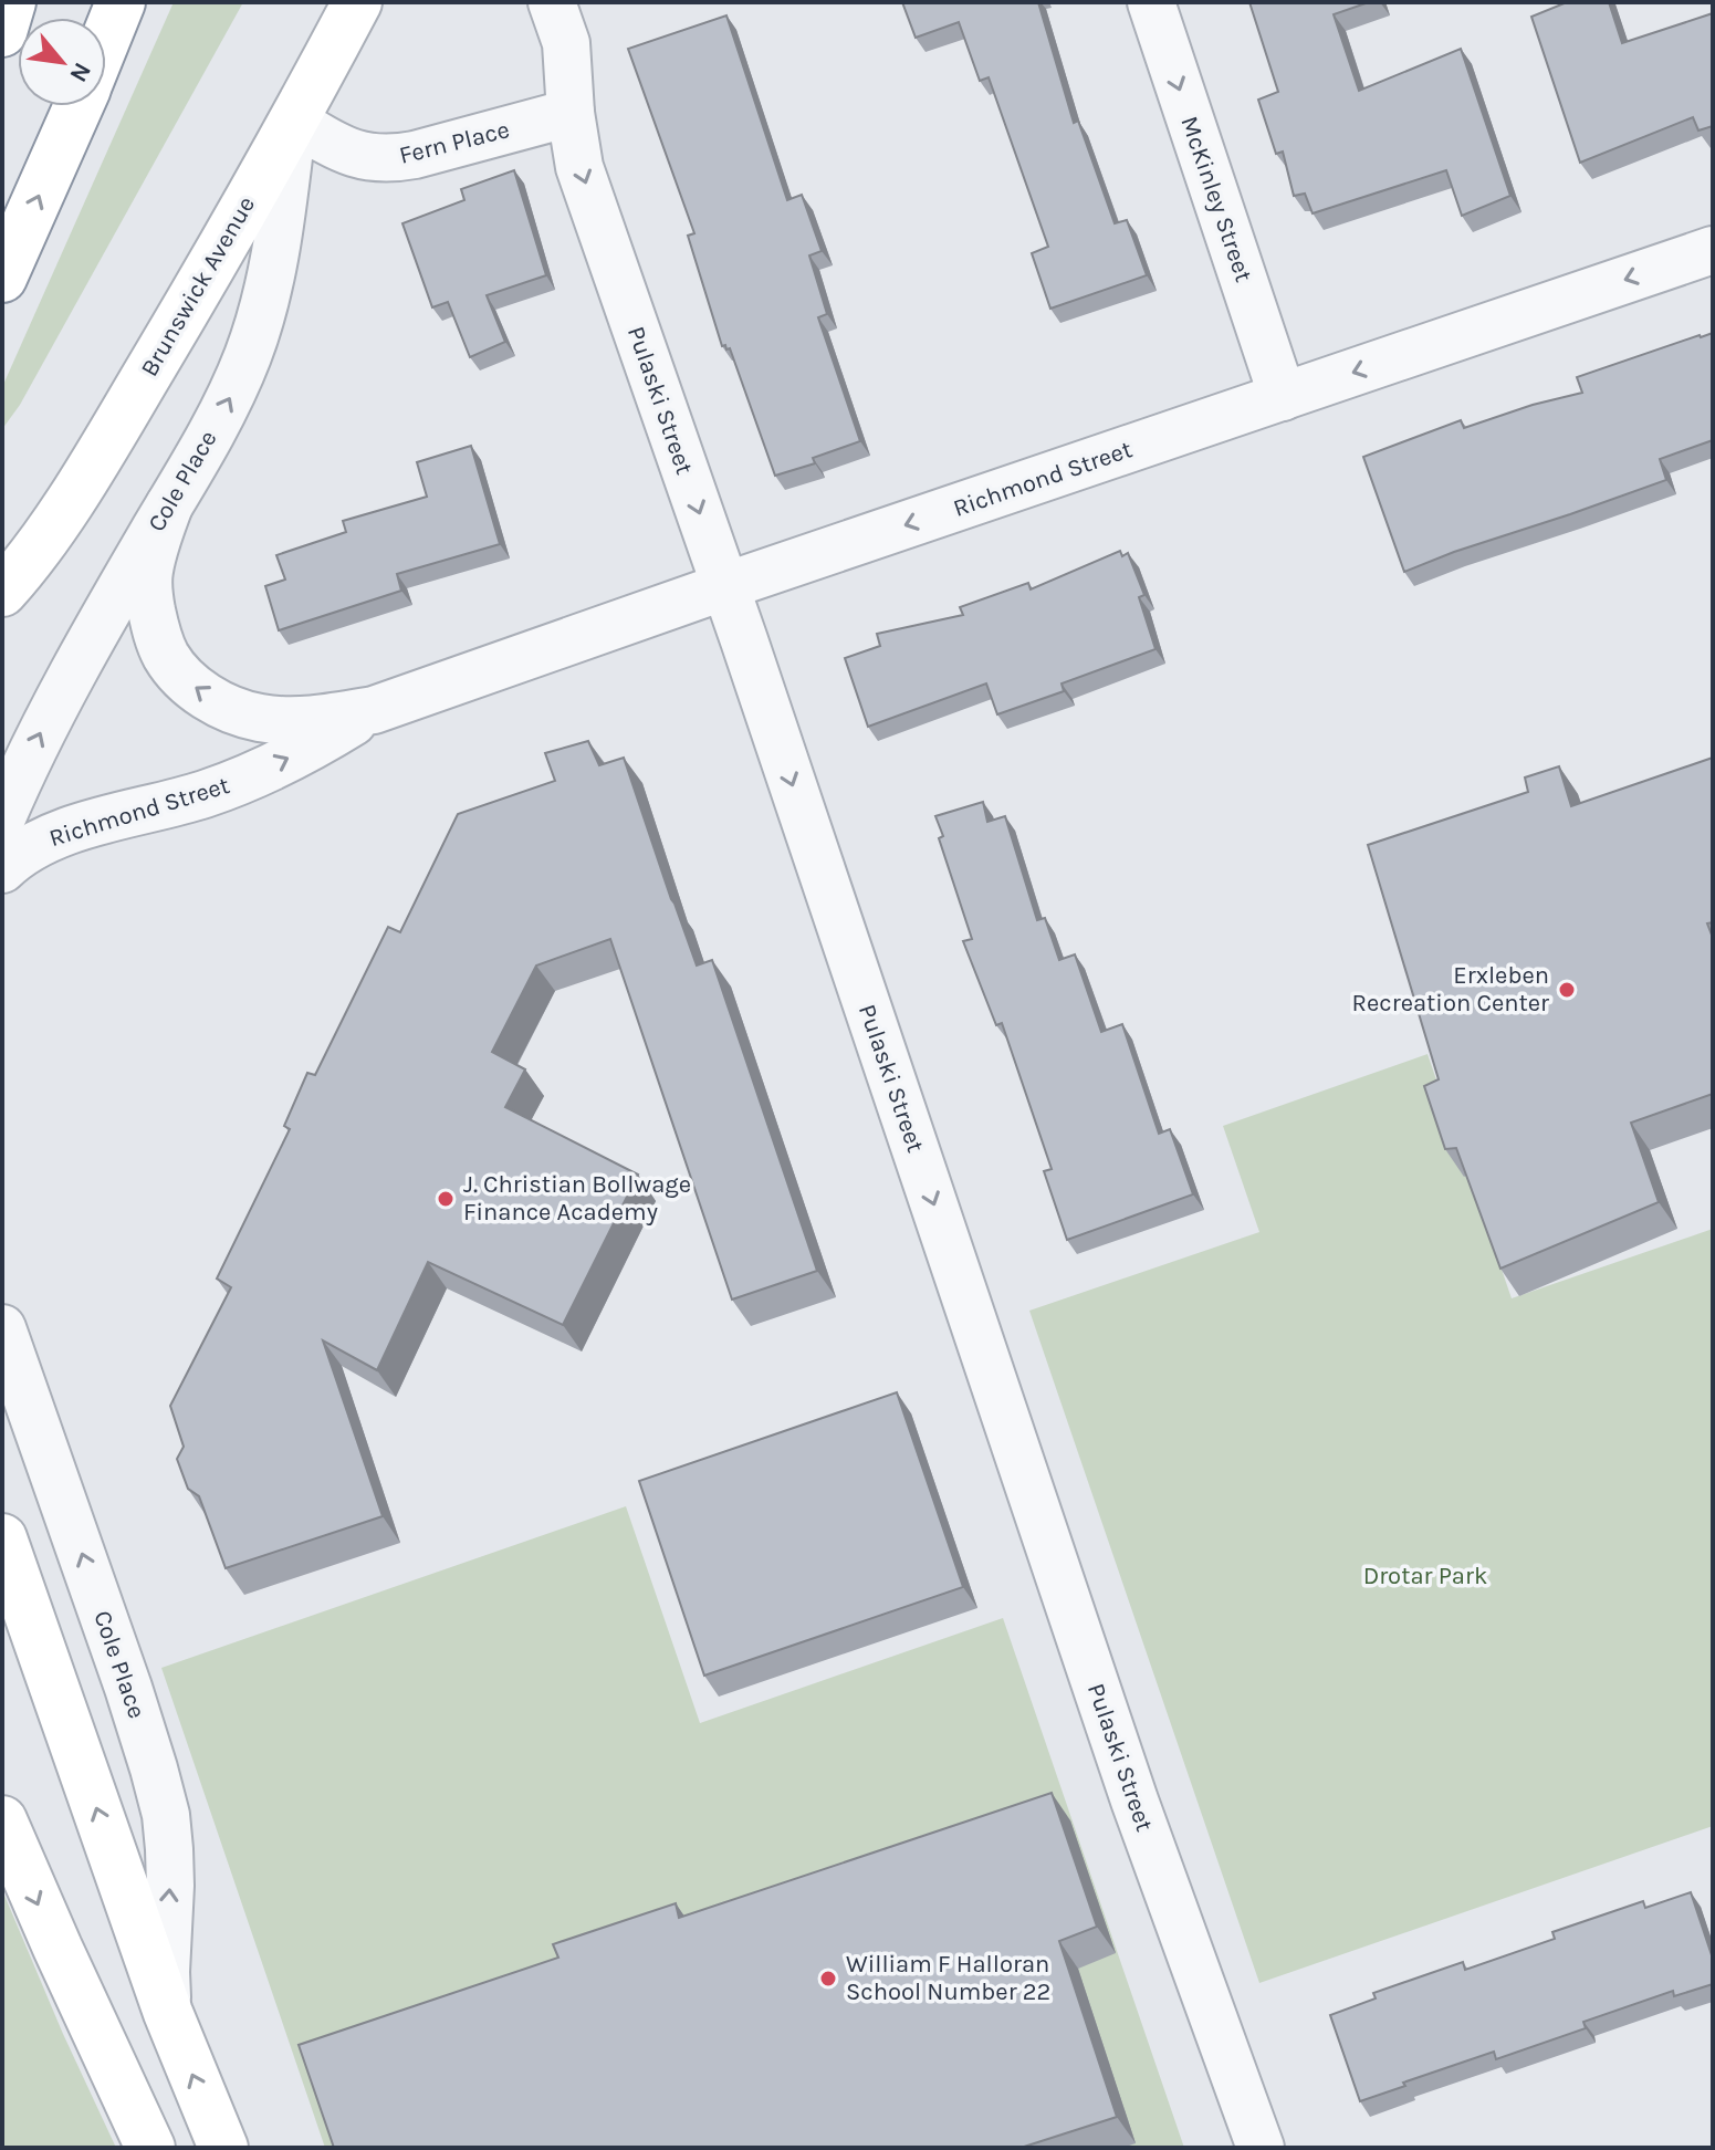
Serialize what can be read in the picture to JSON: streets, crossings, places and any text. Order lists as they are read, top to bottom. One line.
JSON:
{"streets":{"main road":["Brunswick Avenue","Cole Place"],"street":["Fern Place","McKinley Street","Pulaski Street","Richmond Street"]},"crossings":[["Fern Place","Brunswick Avenue"],["Fern Place","Pulaski Street"],["Fern Place","Cole Place"],["McKinley Street","Richmond Street"],["Brunswick Avenue","Cole Place"],["Pulaski Street","Richmond Street"],["Richmond Street","Cole Place"]],"one_way":["McKinley Street","Pulaski Street","Cole Place"],"parks":["Drotar Park"],"places":["Erxleben Recreation Center","J. Christian Bollwage Finance Academy","William F Halloran School Number 22"],"north":"bottom right"}
